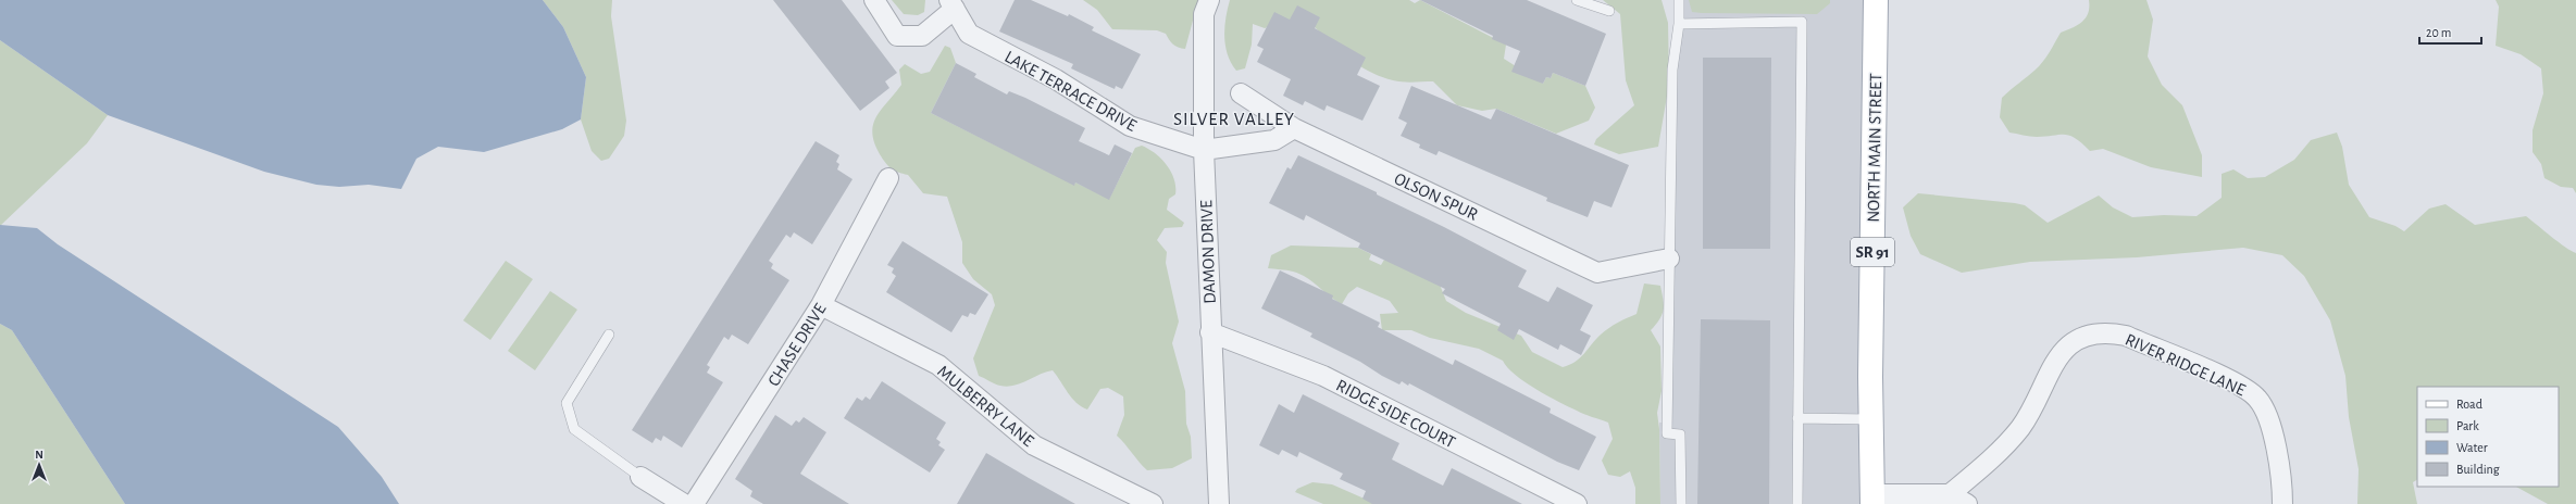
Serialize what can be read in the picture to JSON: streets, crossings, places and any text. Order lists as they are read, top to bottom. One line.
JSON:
{"streets":{"main road":["NORTH MAIN STREET","SR 91"],"street":["LAKE TERRACE DRIVE","OLSON SPUR","DAMON DRIVE","CHASE DRIVE","RIVER RIDGE LANE","MULBERRY LANE","RIDGE SIDE COURT"]},"crossings":[["LAKE TERRACE DRIVE","DAMON DRIVE"],["NORTH MAIN STREET","RIVER RIDGE LANE"],["DAMON DRIVE","RIDGE SIDE COURT"],["CHASE DRIVE","MULBERRY LANE"]],"districts":["SILVER VALLEY"],"legend":["Road","Park","Water","Building"],"scale_bar":"20 m","north":"top"}
